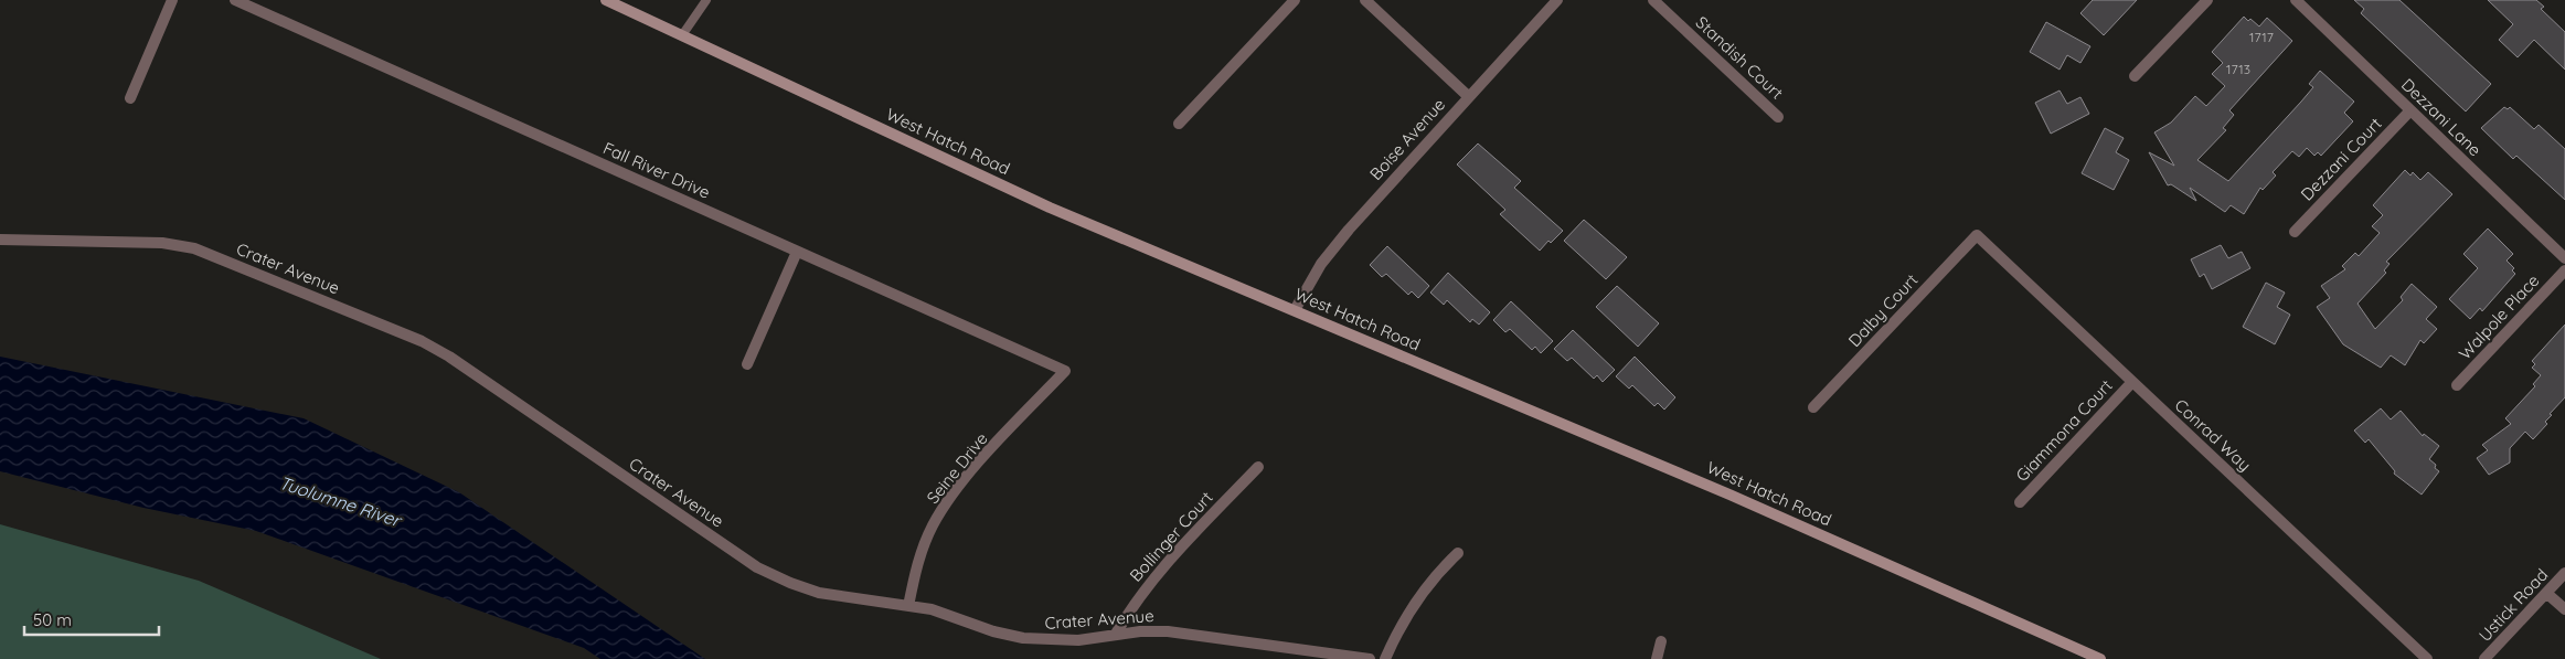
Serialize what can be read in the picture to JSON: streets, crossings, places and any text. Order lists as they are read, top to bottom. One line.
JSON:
{"streets":{"main road":["West Hatch Road"],"street":["Standish Court","Dezzani Lane","Boise Avenue","Dezzani Court","Fall River Drive","Crater Avenue","Dalby Court","Walpole Place","Giammona Court","Conrad Way","Seine Drive","Bollinger Court","Ustick Road"]},"crossings":[["Dezzani Lane","Dezzani Court"],["Boise Avenue","West Hatch Road"],["Fall River Drive","Seine Drive"],["Crater Avenue","Seine Drive"],["Crater Avenue","Bollinger Court"],["Dalby Court","Conrad Way"],["Giammona Court","Conrad Way"]],"water":["Tuolumne River"],"house_numbers":["1717","1713"],"scale_bar":"50 m"}
